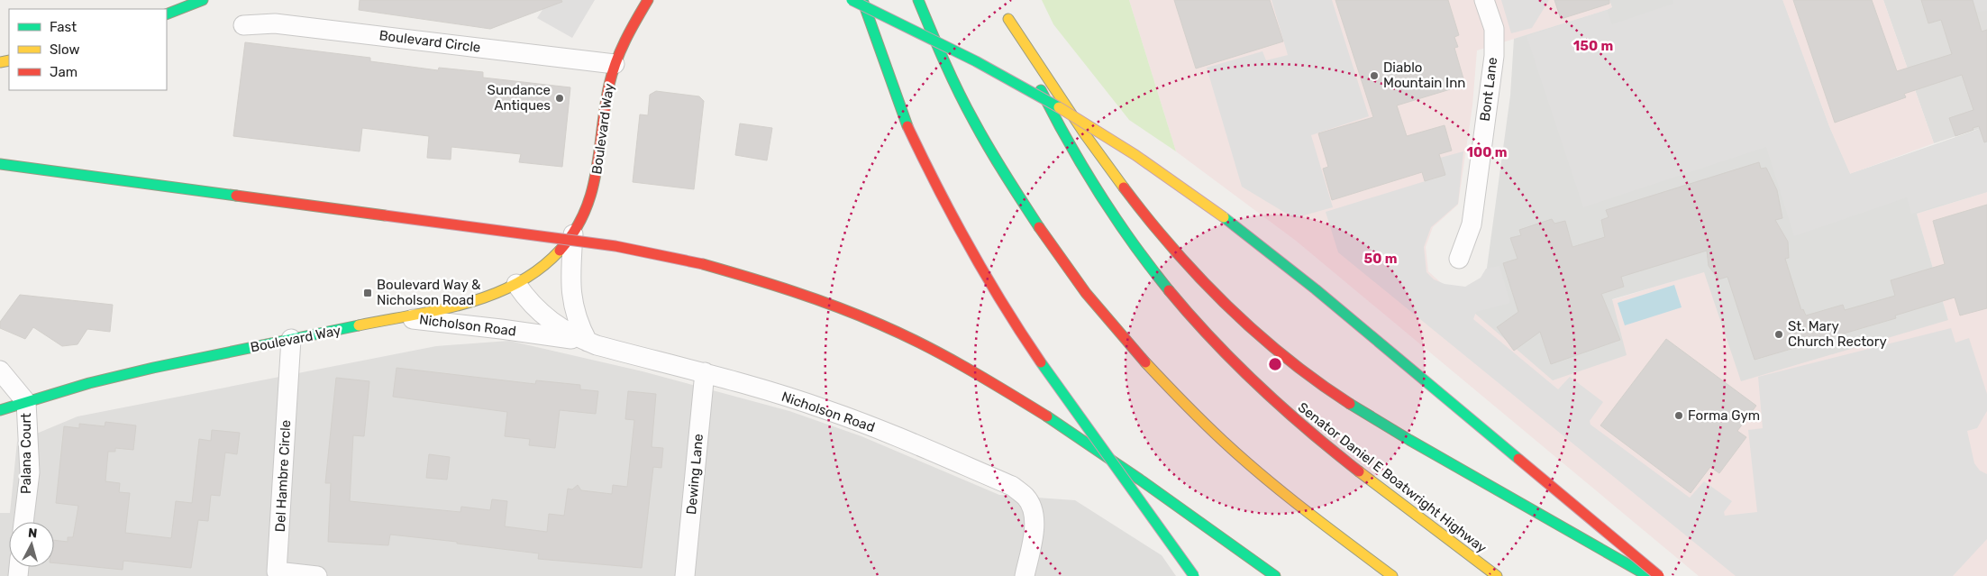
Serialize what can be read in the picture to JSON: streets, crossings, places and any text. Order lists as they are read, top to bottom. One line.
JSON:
{"streets":{"main road":["Boulevard Way","Senator Daniel E Boatwright Highway"],"street":["Boulevard Circle","Bont Lane","Nicholson Road","Palana Court","Dewing Lane","Del Hambre Circle"]},"crossings":[["Boulevard Circle","Boulevard Way"],["Boulevard Way","Nicholson Road"],["Boulevard Way","Palana Court"],["Boulevard Way","Del Hambre Circle"],["Nicholson Road","Dewing Lane"]],"places":{"other":["Diablo Mountain Inn","Sundance Antiques","St. Mary Church Rectory","Forma Gym"],"transit":["Boulevard Way & Nicholson Road"]},"legend":["Fast","Slow","Jam"],"north":"top","rings":["150 m","100 m","50 m"]}
